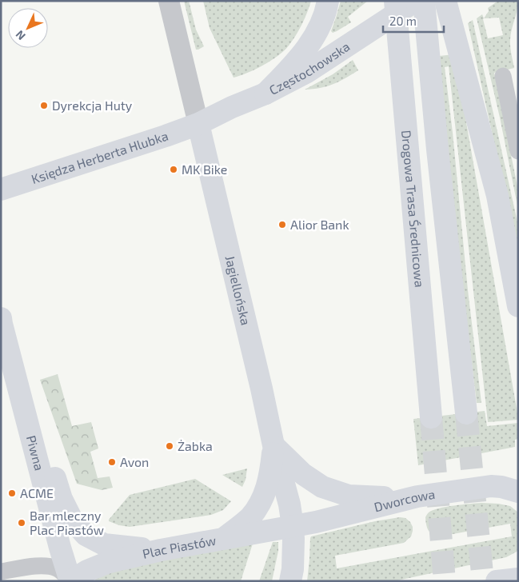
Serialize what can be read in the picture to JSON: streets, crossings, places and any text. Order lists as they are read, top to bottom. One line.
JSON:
{"streets":{"main road":["Częstochowska","Księdza Herberta Hlubka","Drogowa Trasa Średnicowa","Jagiellońska","Piwna","Dworcowa","Plac Piastów"]},"crossings":[["Częstochowska","Księdza Herberta Hlubka"],["Częstochowska","Jagiellońska"],["Księdza Herberta Hlubka","Jagiellońska"],["Jagiellońska","Dworcowa"],["Jagiellońska","Plac Piastów"],["Piwna","Plac Piastów"],["Dworcowa","Plac Piastów"]],"places":["Dyrekcja Huty","MK Bike","Alior Bank","Żabka","Avon","ACME","Bar mleczny Plac Piastów"],"scale_bar":"20 m","north":"bottom left"}
